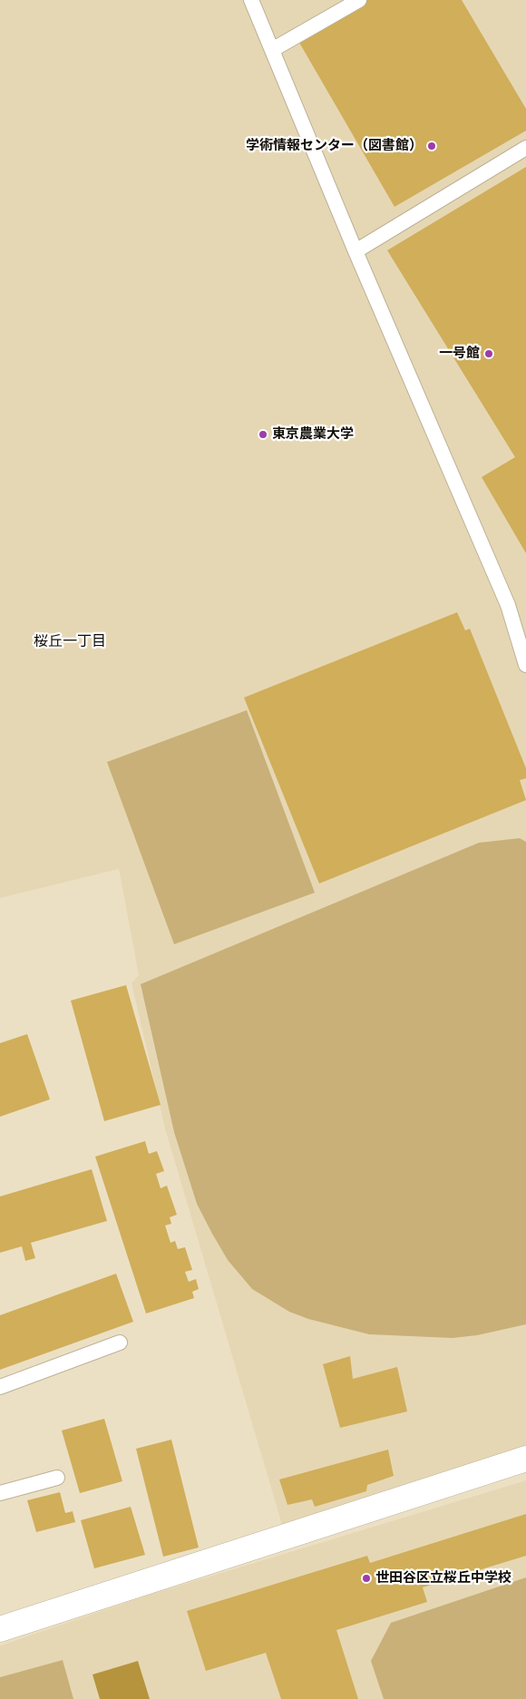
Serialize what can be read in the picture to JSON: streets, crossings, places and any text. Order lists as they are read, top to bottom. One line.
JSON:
{"districts":["桜丘一丁目"],"places":["学術情報センター（図書館）","一号館","東京農業大学","世田谷区立桜丘中学校"]}
